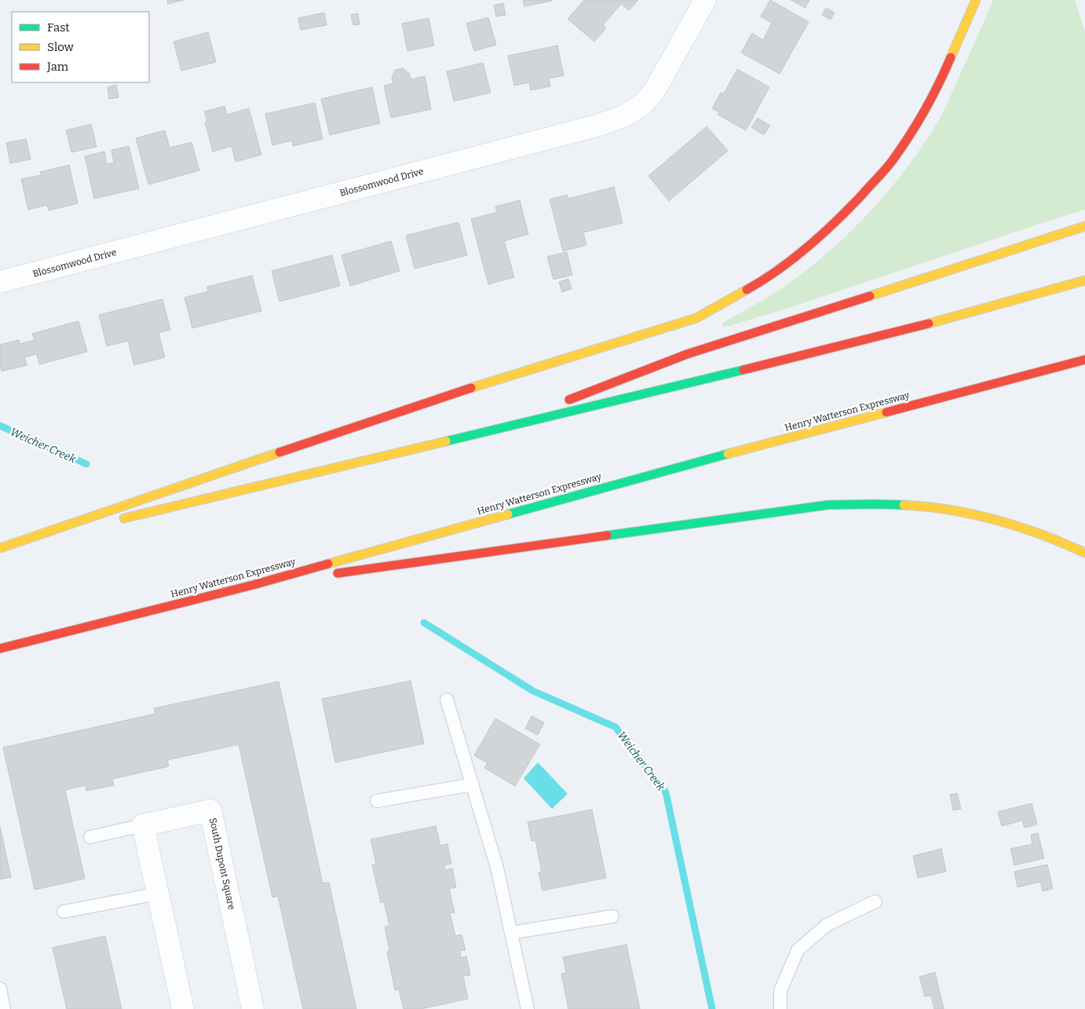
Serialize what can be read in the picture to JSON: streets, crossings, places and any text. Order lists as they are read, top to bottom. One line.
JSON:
{"streets":{"highway":["Henry Watterson Expressway"],"street":["Blossomwood Drive","South Dupont Square"]},"water":["Weicher Creek"],"legend":["Fast","Slow","Jam"]}
